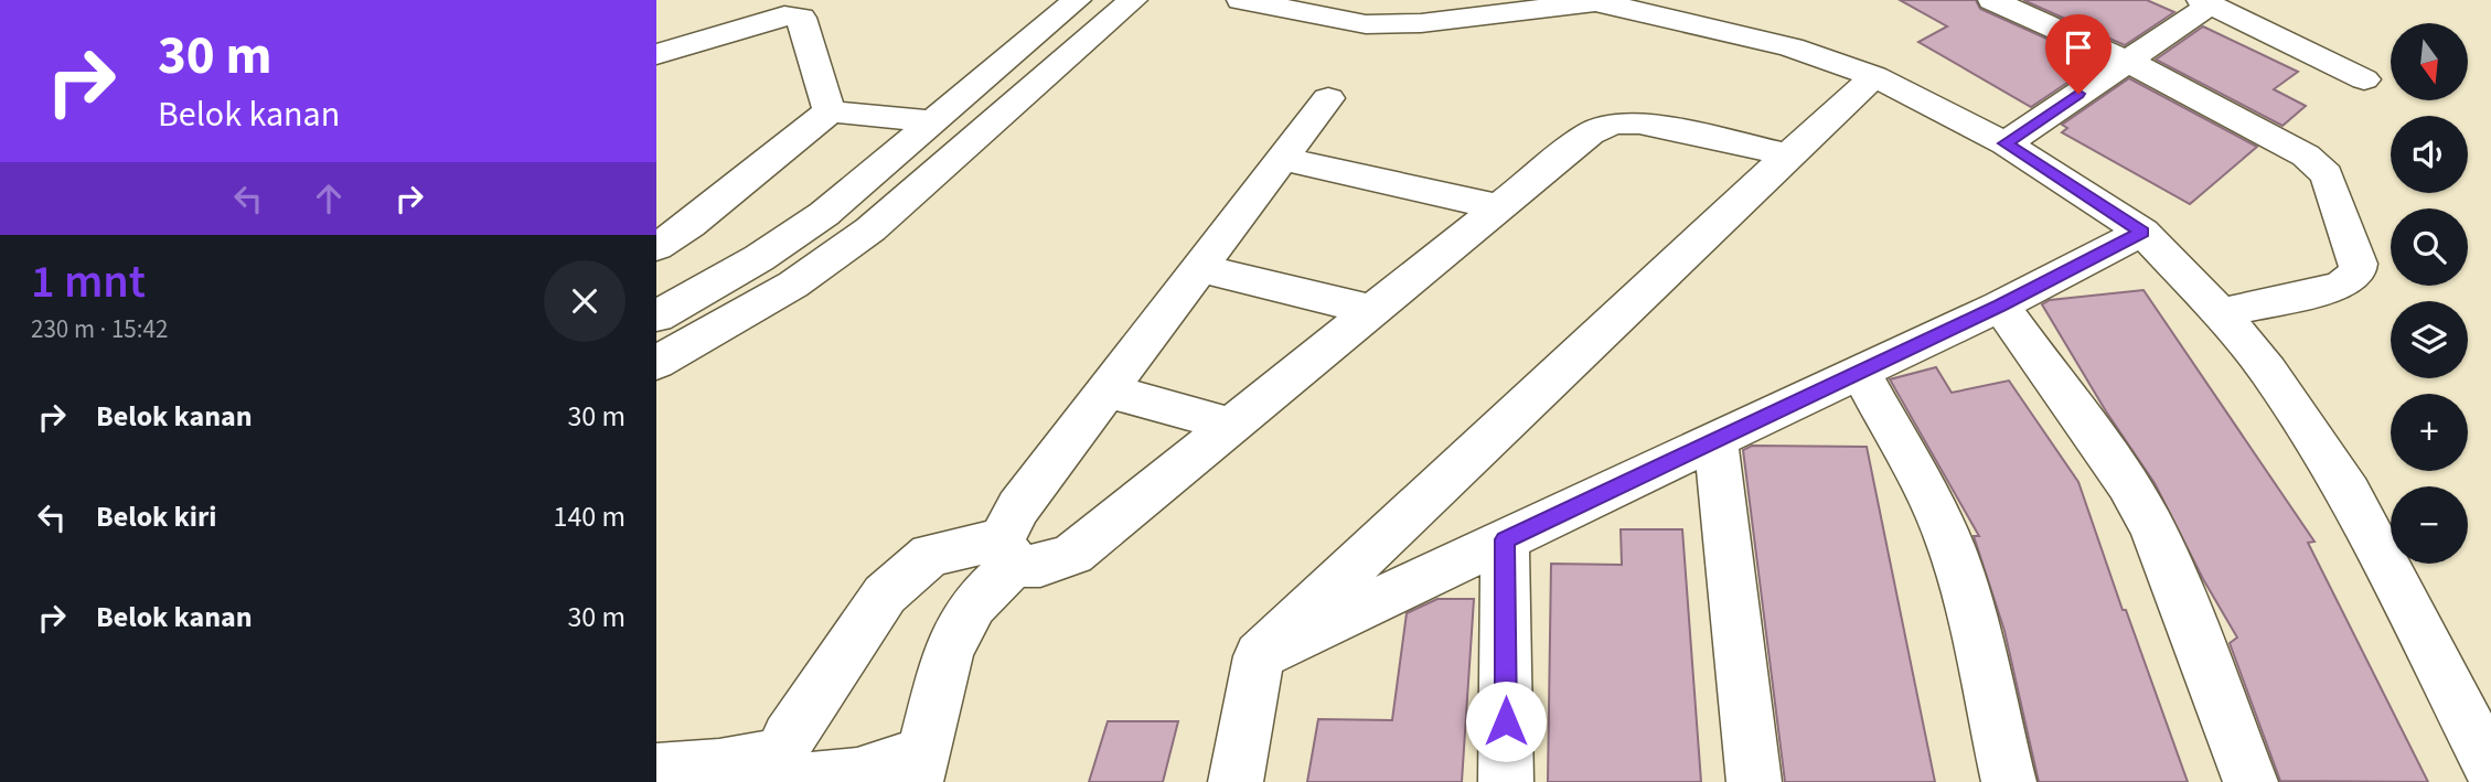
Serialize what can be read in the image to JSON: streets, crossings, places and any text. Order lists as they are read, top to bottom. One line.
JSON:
{"north":"bottom","page":{"turn":["30 m","Belok kanan"],"map_buttons":["+","−"],"heading":["1 mnt","230 m · 15:42"],"list":[{"name":"Belok kanan","value":"30 m"},{"name":"Belok kiri","value":"140 m"},{"name":"Belok kanan","value":"30 m"}]}}
